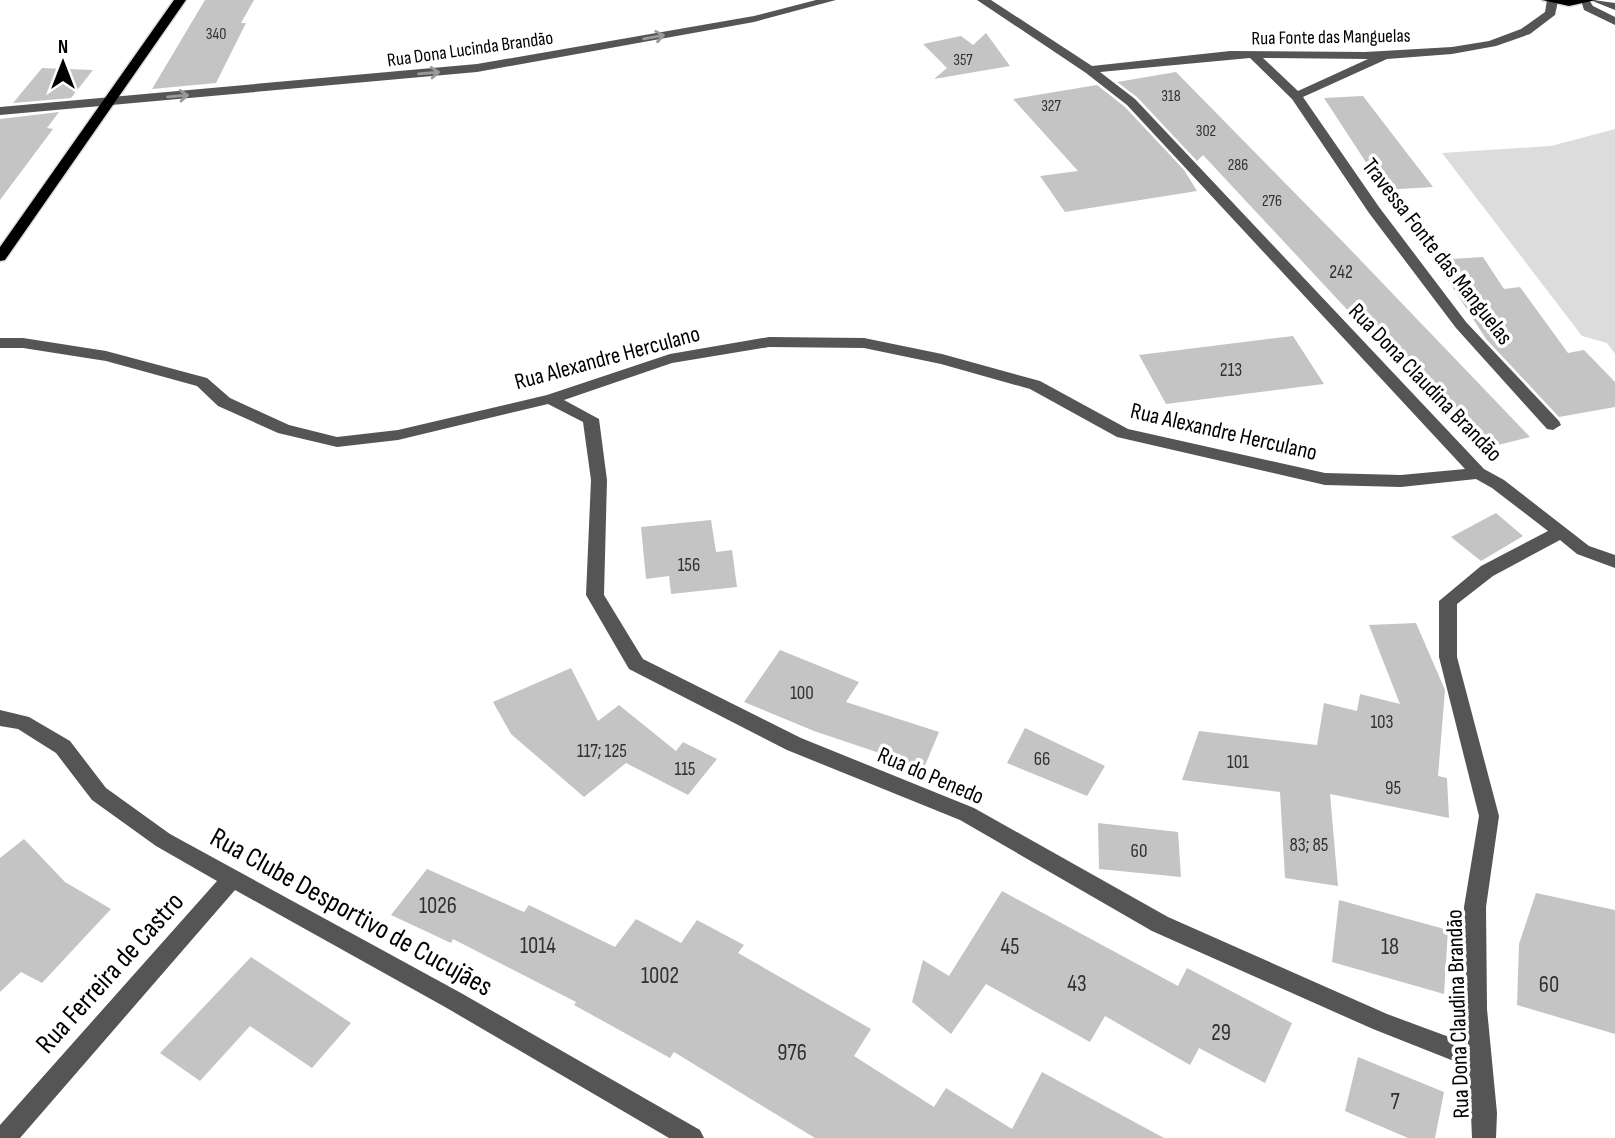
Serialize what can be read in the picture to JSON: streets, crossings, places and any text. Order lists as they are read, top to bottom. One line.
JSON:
{"streets":{"street":["Rua Fonte das Manguelas","Rua Dona Lucinda Brandão","Travessa Fonte das Manguelas","Rua Alexandre Herculano","Rua Dona Claudina Brandão","Rua do Penedo","Rua Clube Desportivo de Cucujães","Rua Ferreira de Castro"]},"crossings":[["Rua Fonte das Manguelas","Travessa Fonte das Manguelas"],["Rua Fonte das Manguelas","Rua Dona Claudina Brandão"],["Rua Alexandre Herculano","Rua Dona Claudina Brandão"],["Rua Alexandre Herculano","Rua do Penedo"],["Rua Dona Claudina Brandão","Rua do Penedo"],["Rua Clube Desportivo de Cucujães","Rua Ferreira de Castro"]],"one_way":["Rua Dona Lucinda Brandão"],"house_numbers":["340","357","318","327","302","286","276","242","213","156","100","103","117; 125","66","101","115","95","83; 85","60","1026","1014","45","18","1002","43","60","29","976","7"],"north":"top"}
